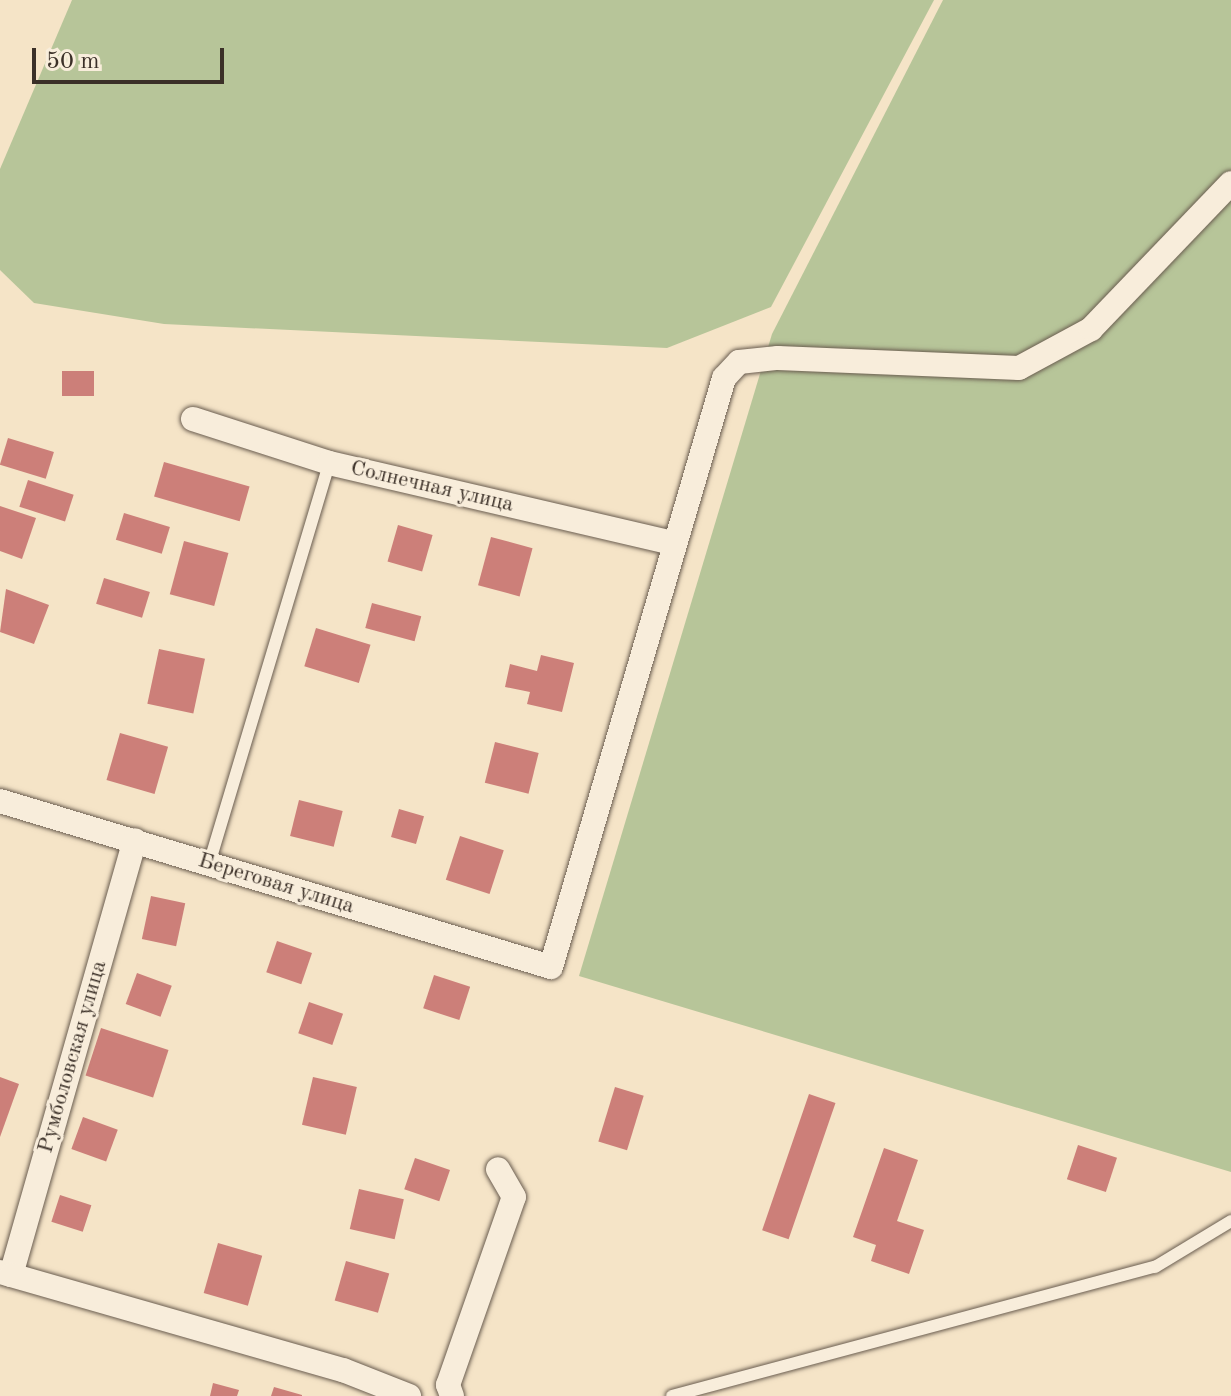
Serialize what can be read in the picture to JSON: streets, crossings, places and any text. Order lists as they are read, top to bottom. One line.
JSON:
{"streets":{"street":["Солнечная улица","Береговая улица","Румболовская улица"]},"crossings":[["Солнечная улица","Береговая улица"],["Береговая улица","Румболовская улица"]],"scale_bar":"50 m"}
